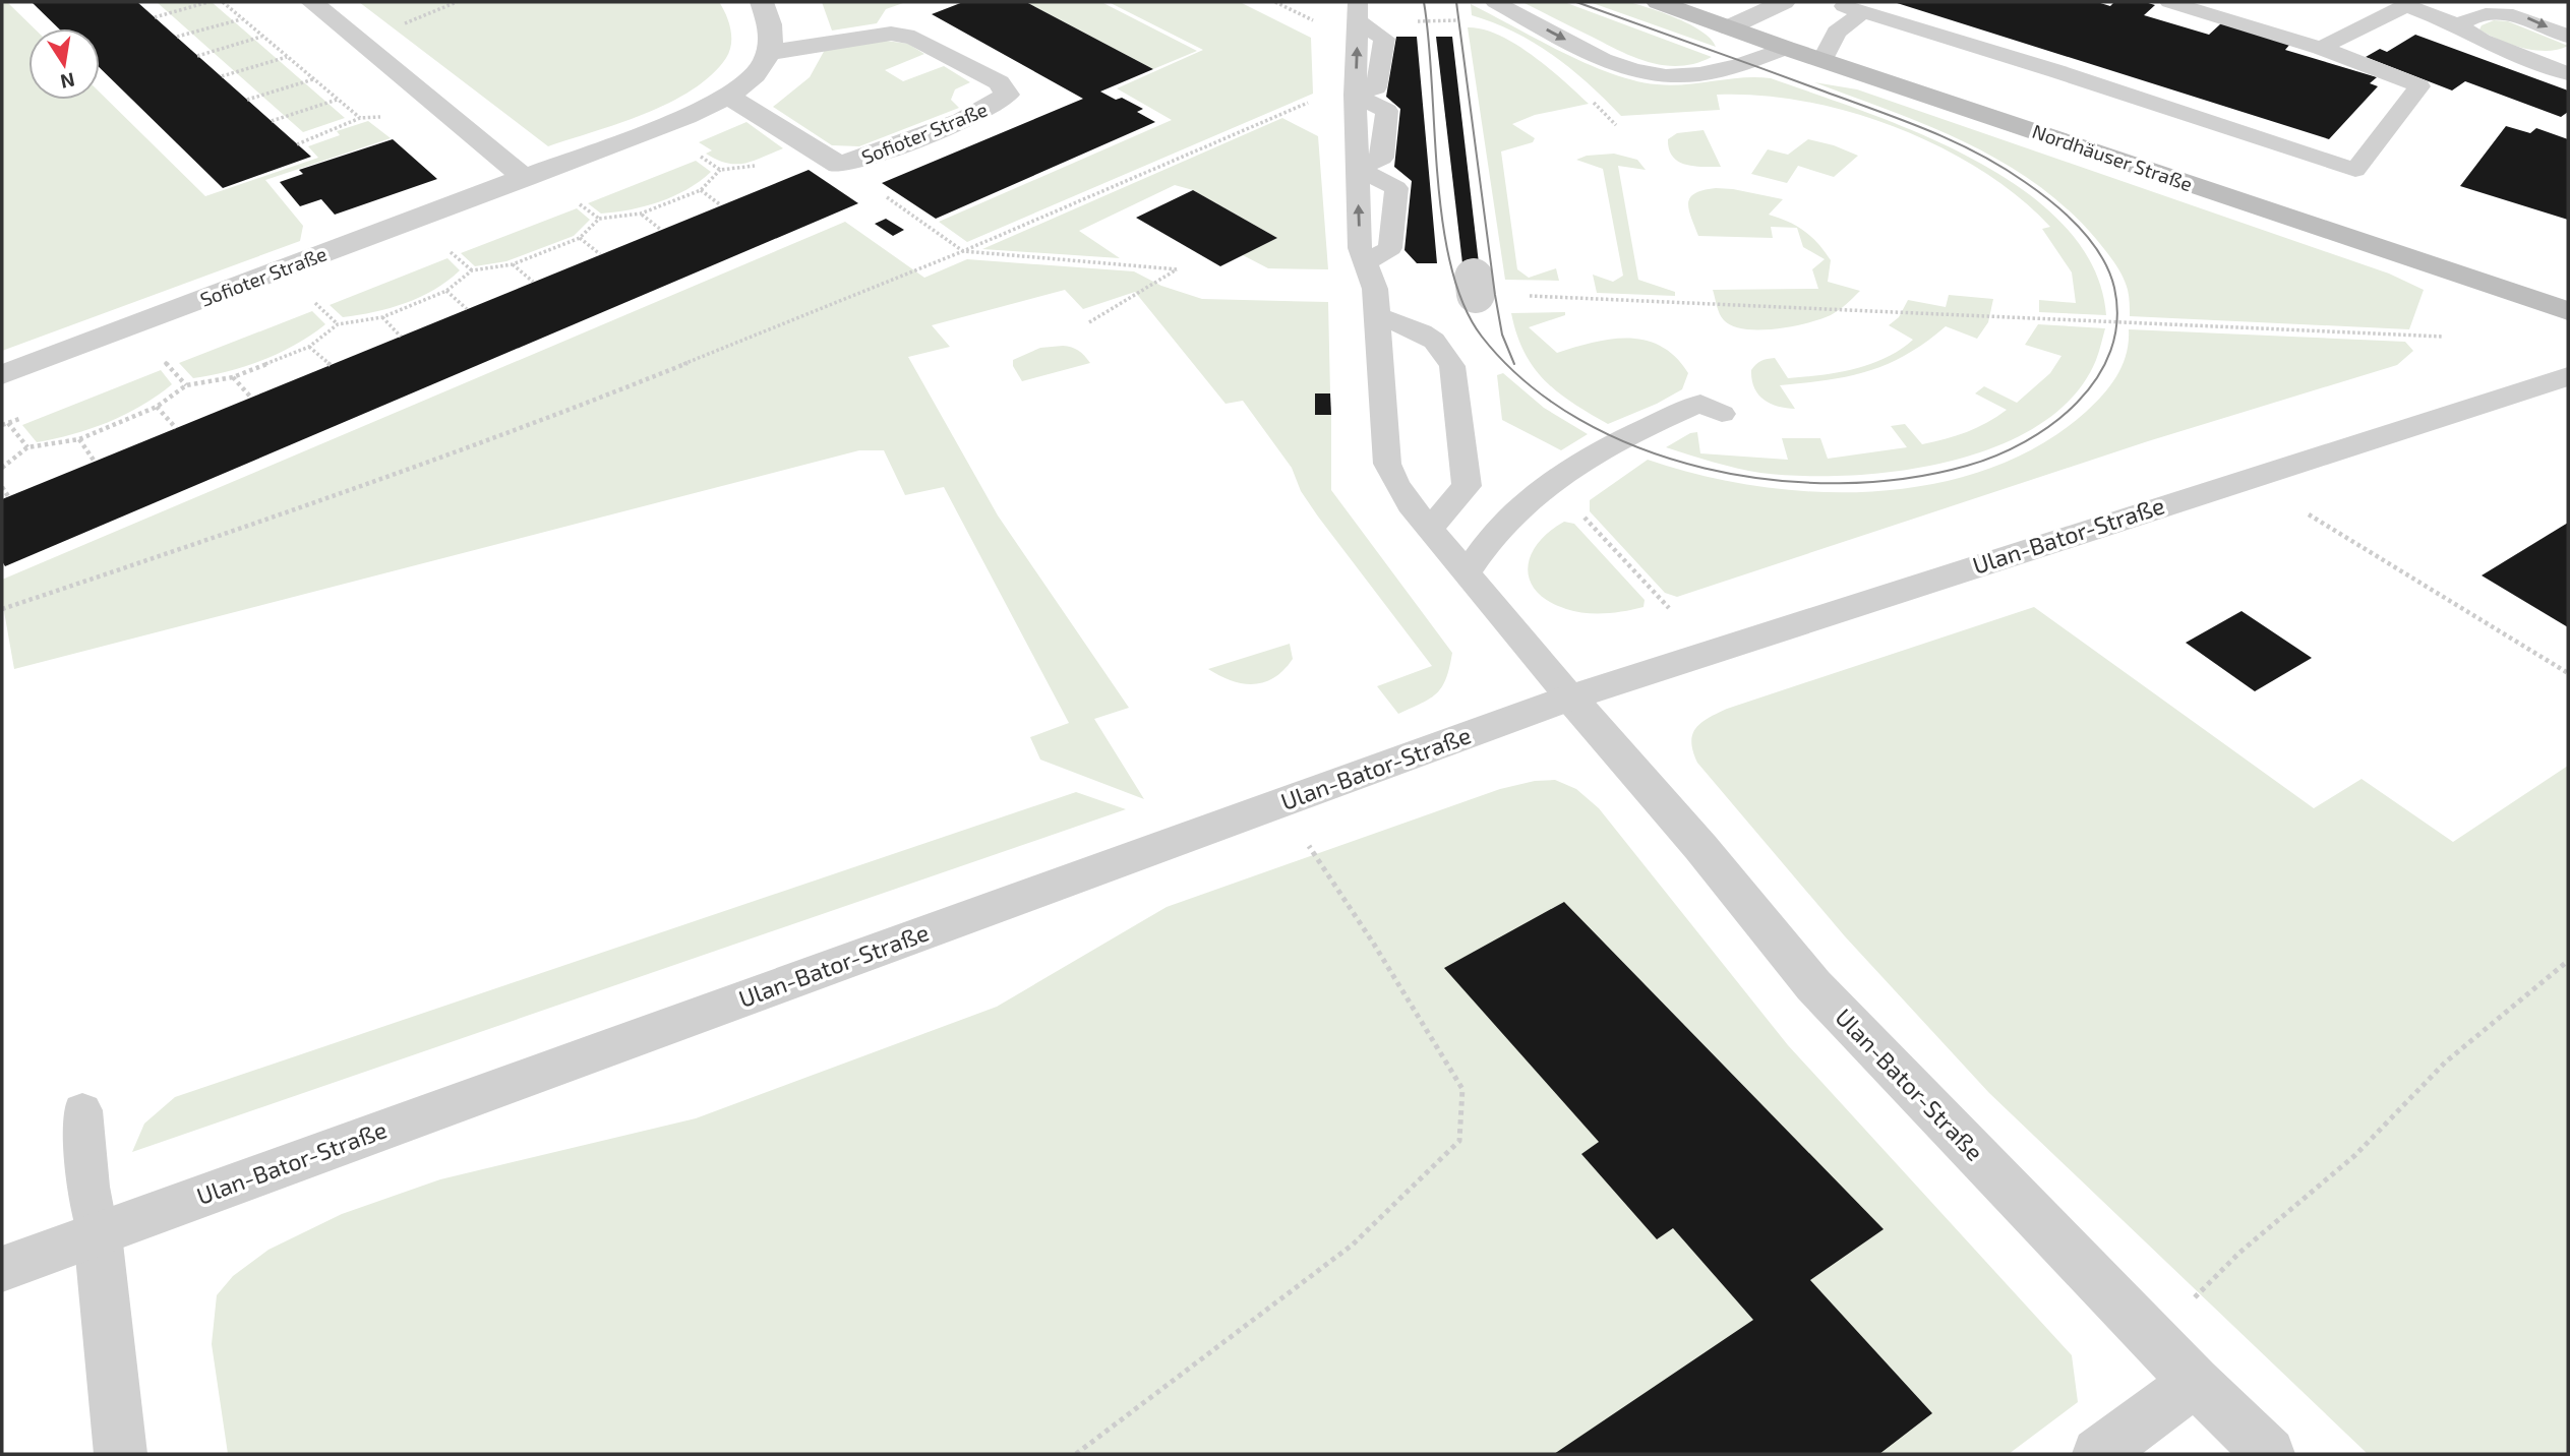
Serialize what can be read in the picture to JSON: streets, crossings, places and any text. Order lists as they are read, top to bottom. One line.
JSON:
{"streets":{"main road":["Nordhäuser Straße"],"street":["Sofioter Straße","Ulan-Bator-Straße"]},"north":"bottom"}
